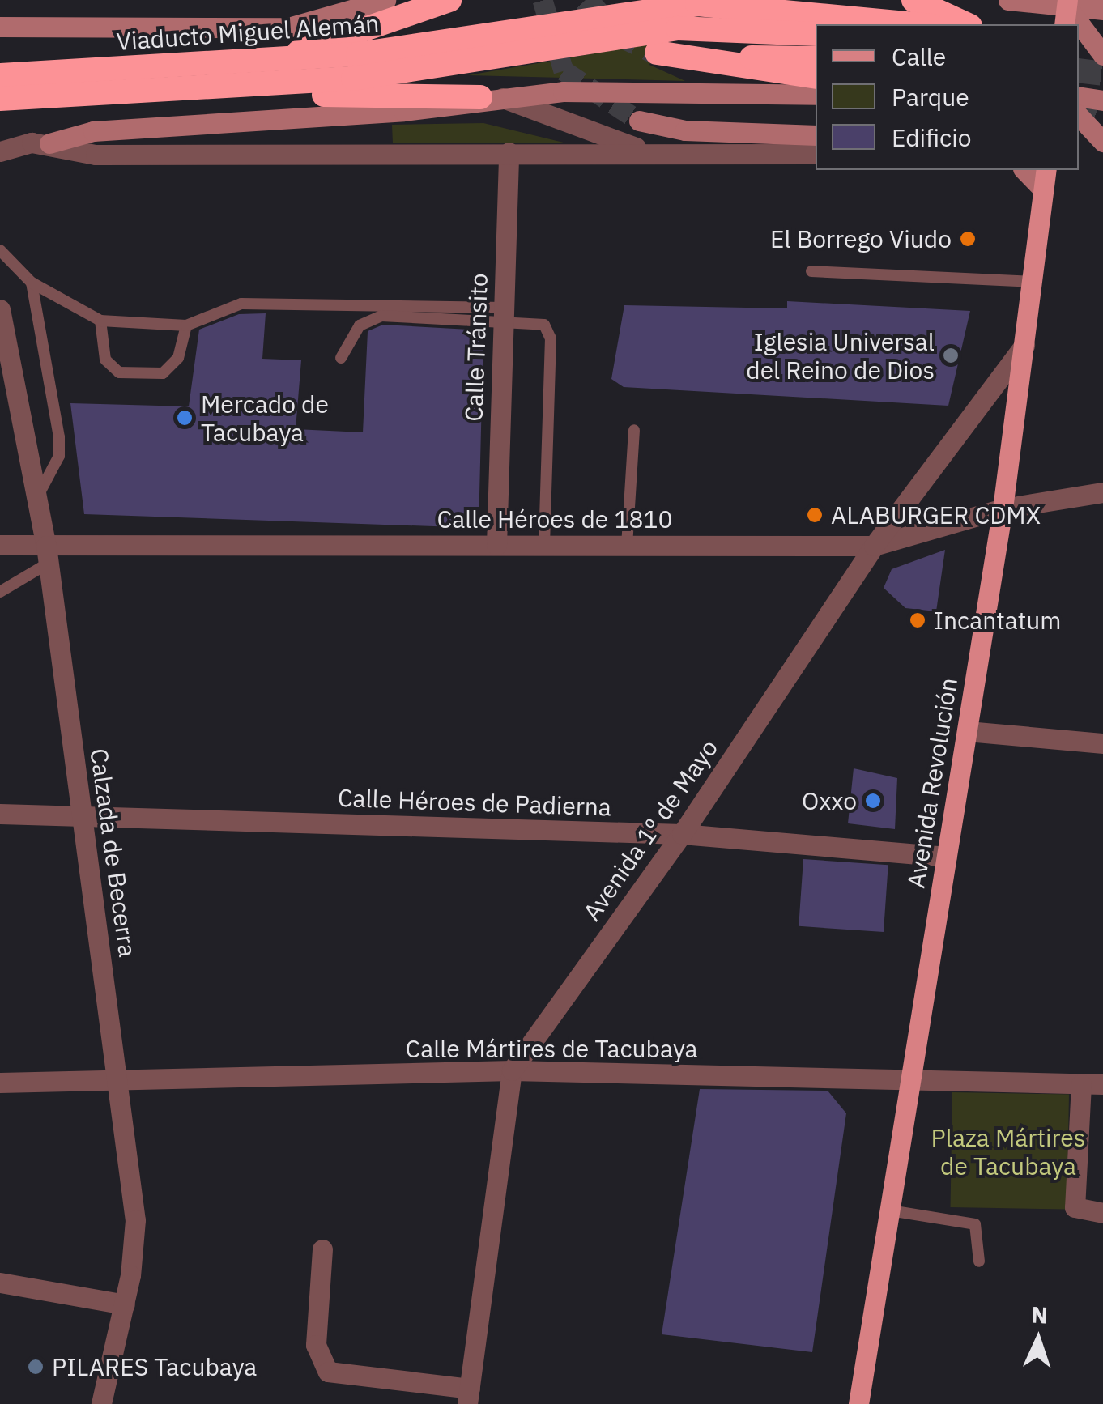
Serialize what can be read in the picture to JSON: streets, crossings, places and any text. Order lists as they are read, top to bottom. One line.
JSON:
{"streets":{"highway":["Viaducto Miguel Alemán"],"main road":["Avenida Revolución"],"street":["Calle Tránsito","Calle Héroes de 1810","Calle Héroes de Padierna","Avenida 1º de Mayo","Calzada de Becerra","Calle Mártires de Tacubaya"]},"crossings":[["Calle Tránsito","Calle Héroes de 1810"],["Calle Héroes de 1810","Avenida Revolución"],["Calle Héroes de 1810","Avenida 1º de Mayo"],["Calle Héroes de 1810","Calzada de Becerra"],["Avenida Revolución","Calle Héroes de Padierna"],["Avenida Revolución","Avenida 1º de Mayo"],["Avenida Revolución","Calle Mártires de Tacubaya"],["Calle Héroes de Padierna","Avenida 1º de Mayo"],["Calle Héroes de Padierna","Calzada de Becerra"],["Avenida 1º de Mayo","Calle Mártires de Tacubaya"],["Calzada de Becerra","Calle Mártires de Tacubaya"]],"parks":["Plaza Mártires de Tacubaya"],"places":["El Borrego Viudo","Iglesia Universal del Reino de Dios","Mercado de Tacubaya","ALABURGER CDMX","Incantatum","Oxxo","PILARES Tacubaya"],"legend":["Calle","Parque","Edificio"],"north":"top"}
